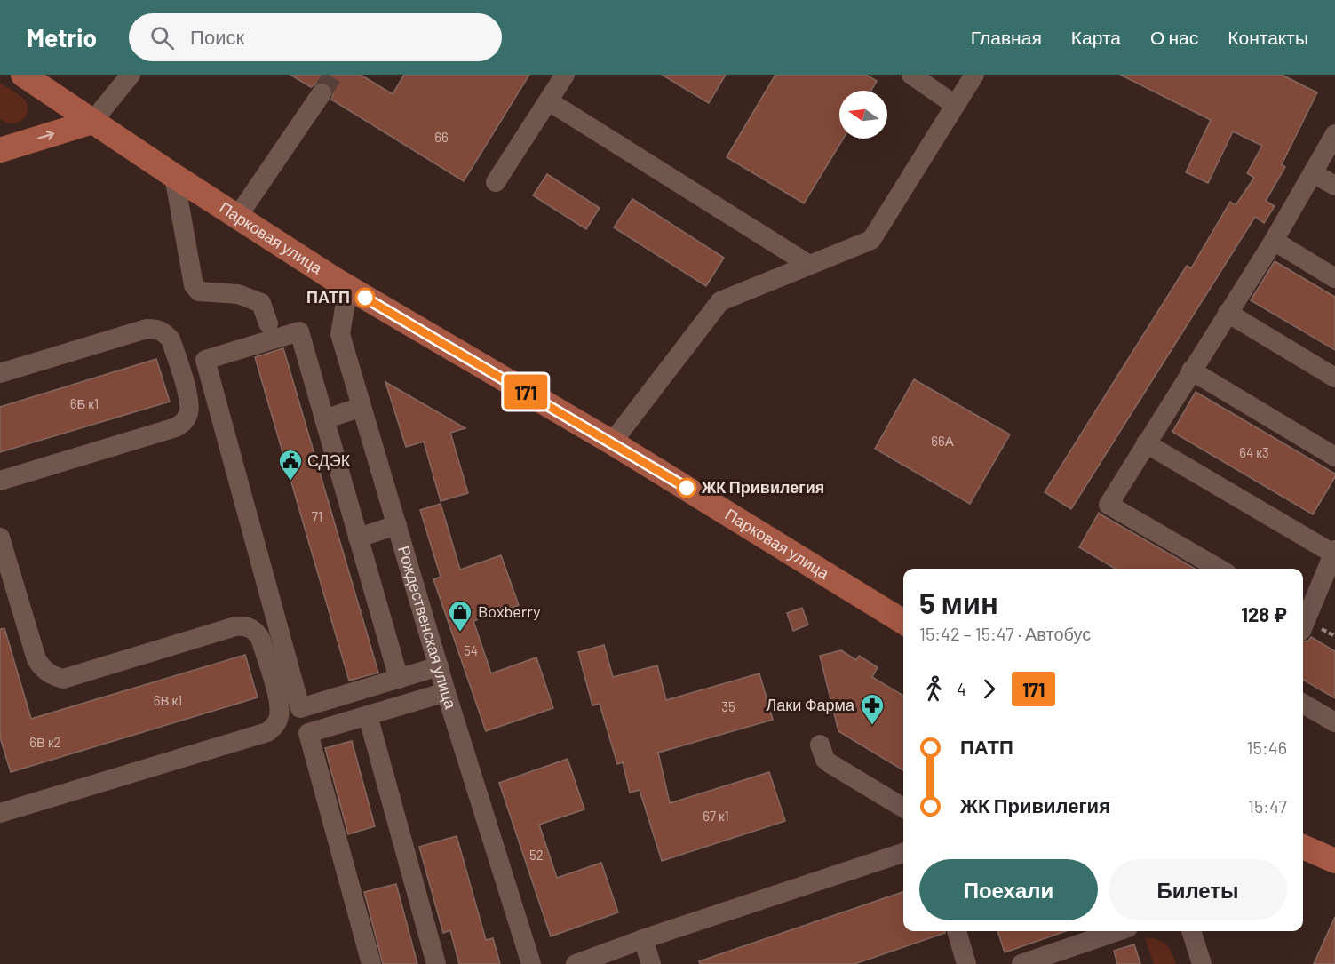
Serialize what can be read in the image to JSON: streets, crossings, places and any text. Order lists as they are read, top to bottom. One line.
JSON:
{"streets":{"main road":["Парковая улица"],"street":["Рождественская улица"]},"crossings":[["Парковая улица","Рождественская улица"]],"places":{"other":["ПАТП","ЖК Привилегия"],"public building":["СДЭК"],"shop":["Boxberry"],"pharmacy":["Лаки Фарма"]},"lines":["bus line 171"],"house_numbers":["66","6Б к1","66А","64 к3","71","54","6В к1","35","6В к2","67 к1","52"],"north":"left","page":{"header":"Metrio","search":"Поиск","nav":["Главная","Карта","О нас","Контакты"],"on_map":"171","heading":["5 мин","15:42 – 15:47 · Автобус","128 ₽"],"legs":["4","171"],"list":[{"name":"ПАТП","value":"15:46"},{"name":"ЖК Привилегия","value":"15:47"}],"buttons":["Поехали","Билеты"]}}
